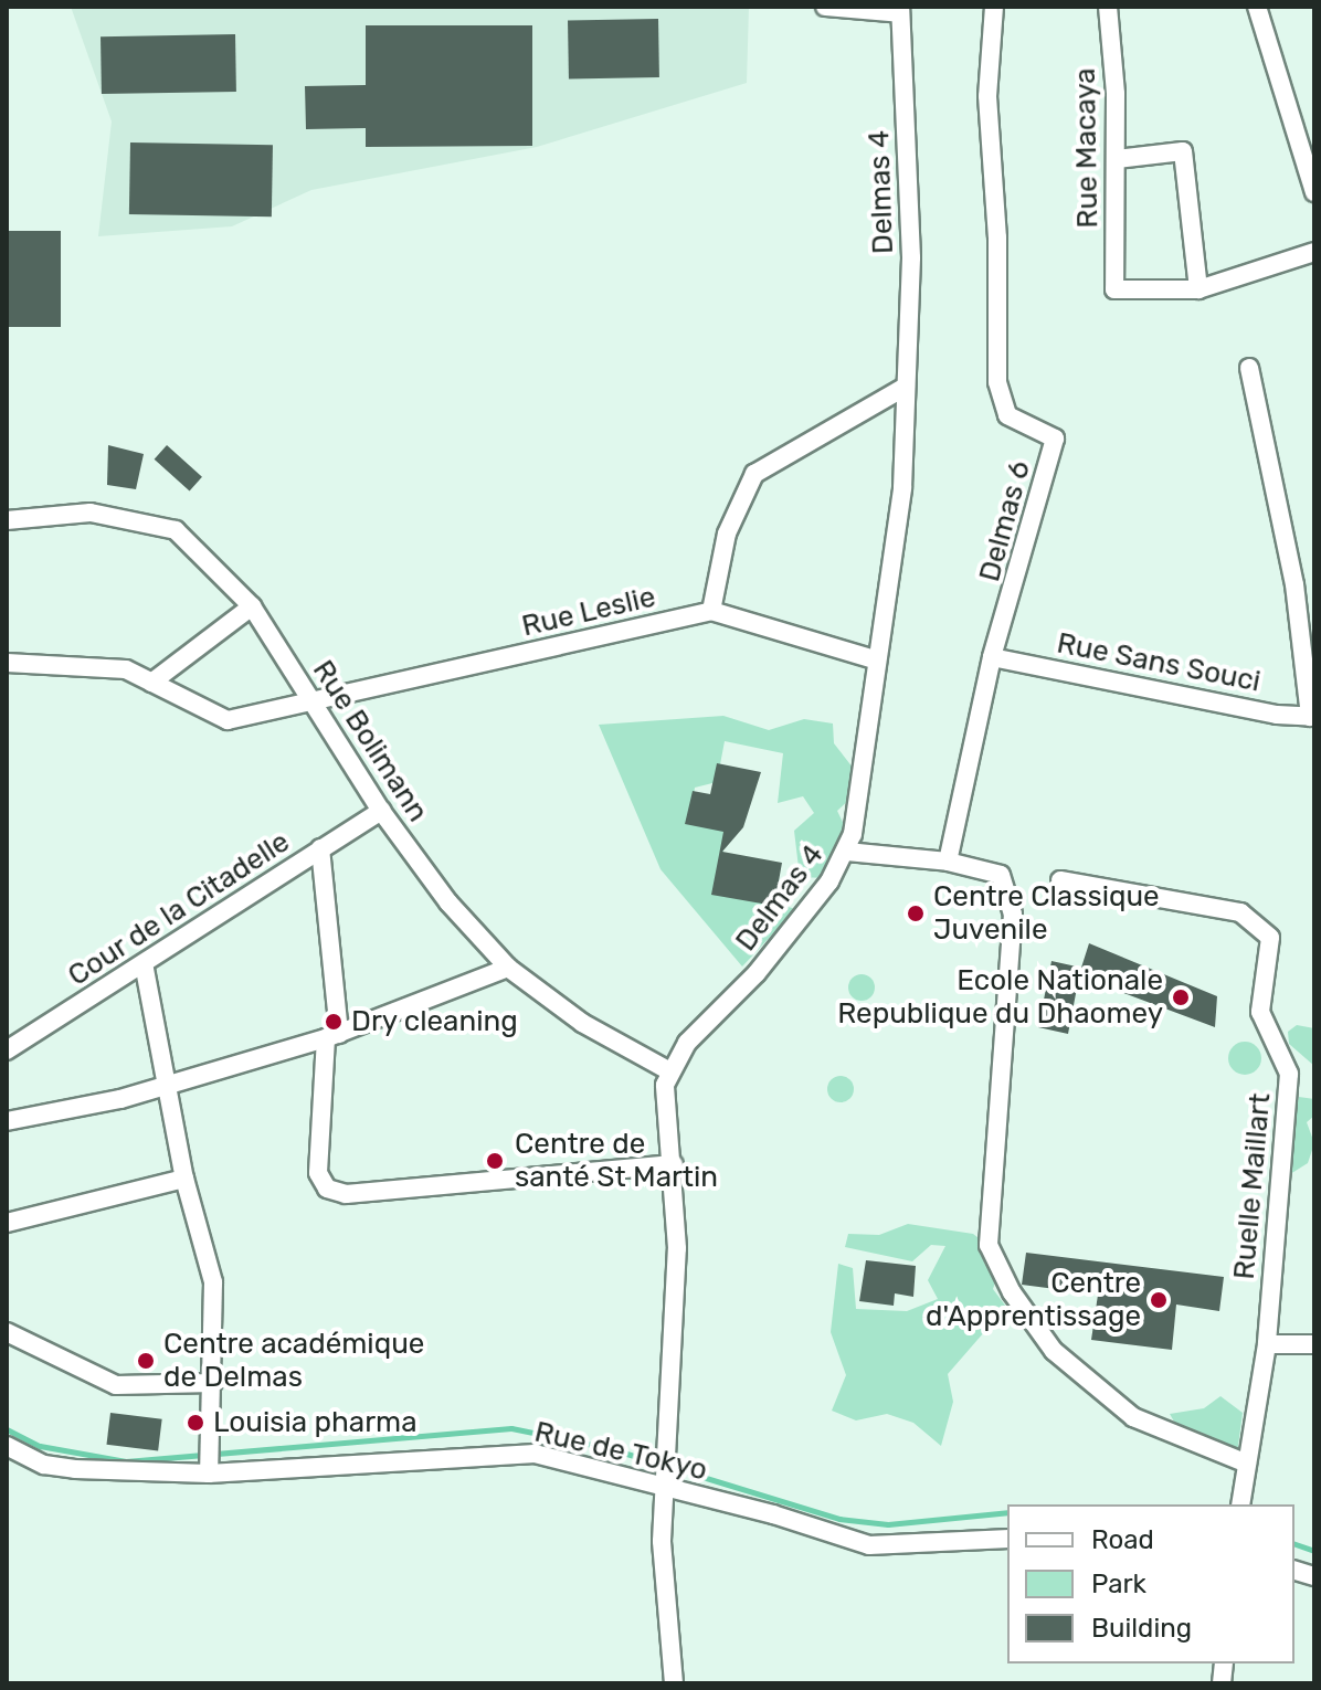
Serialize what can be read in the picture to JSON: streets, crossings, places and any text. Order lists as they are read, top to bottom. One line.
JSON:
{"streets":{"street":["Rue Macaya","Delmas 4","Delmas 6","Rue Leslie","Rue Sans Souci","Rue Bolimann","Cour de la Citadelle","Ruelle Maillart","Rue de Tokyo"]},"crossings":[["Delmas 4","Rue Leslie"],["Delmas 4","Rue Bolimann"],["Delmas 6","Rue Sans Souci"],["Rue Leslie","Rue Bolimann"],["Rue Bolimann","Cour de la Citadelle"]],"places":["Centre Classique Juvenile","Ecole Nationale Republique du Dhaomey","Dry cleaning","Centre de santé St Martin","Centre d'Apprentissage","Centre académique de Delmas","Louisia pharma"],"legend":["Road","Park","Building"]}
